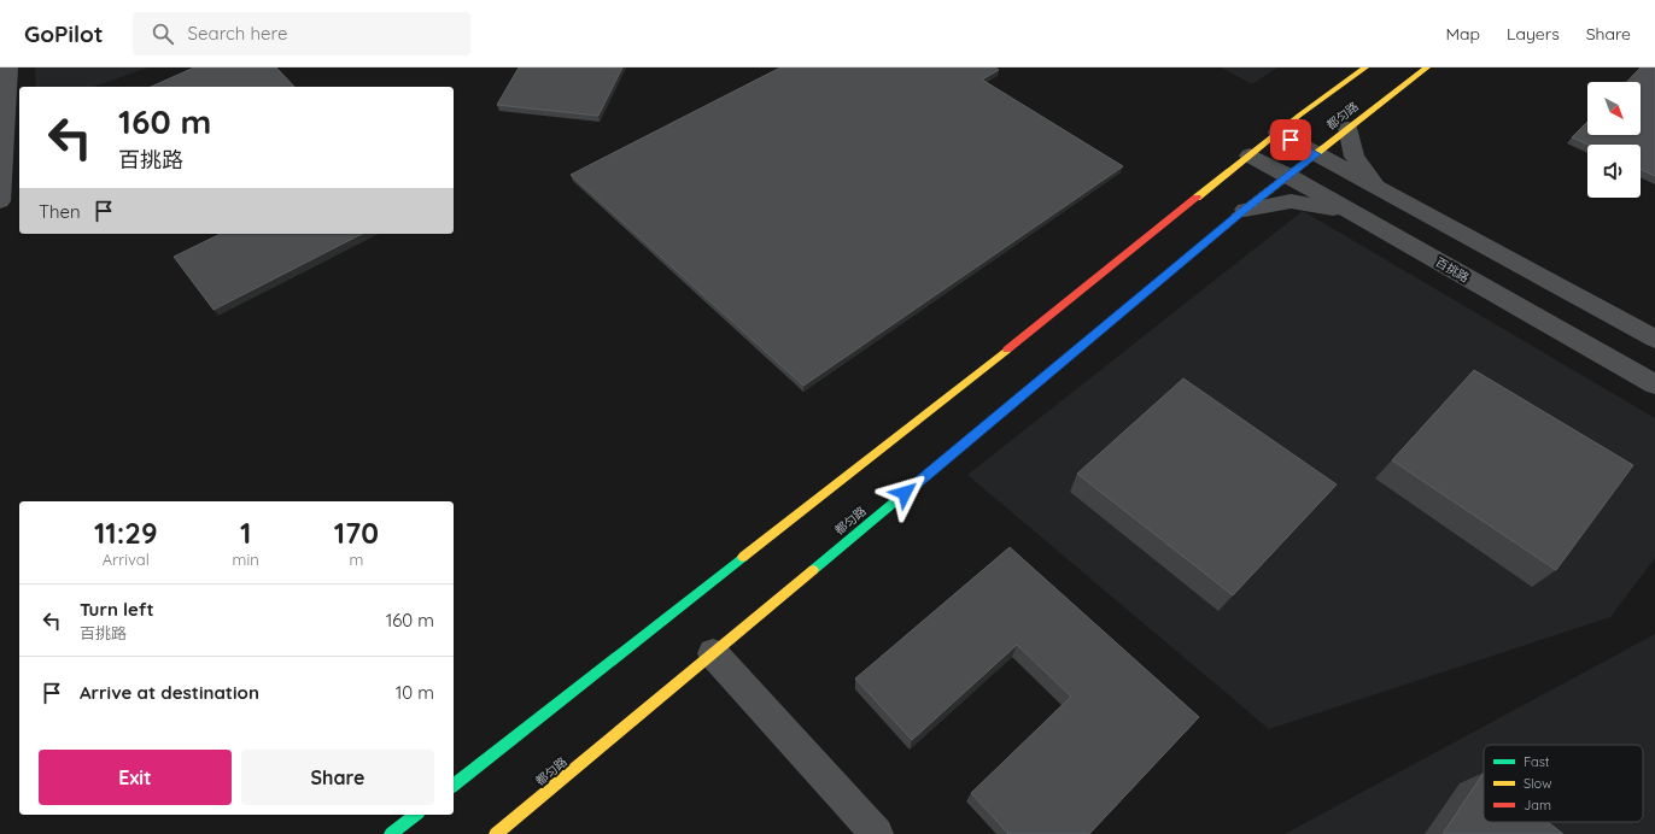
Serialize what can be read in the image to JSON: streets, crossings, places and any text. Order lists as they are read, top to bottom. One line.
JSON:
{"streets":{"main road":["都匀路"],"street":["百挑路"]},"crossings":[["都匀路","百挑路"]],"legend":["Fast","Slow","Jam"],"north":"bottom right","page":{"header":"GoPilot","search":"Search here","nav":["Map","Layers","Share"],"turn":["160 m","百挑路"],"then":"Then","eta":["11:29","Arrival","1","min","170","m"],"list":[{"name":"Turn left","note":"百挑路","value":"160 m"},{"name":"Arrive at destination","value":"10 m"}],"buttons":["Exit","Share"]}}
